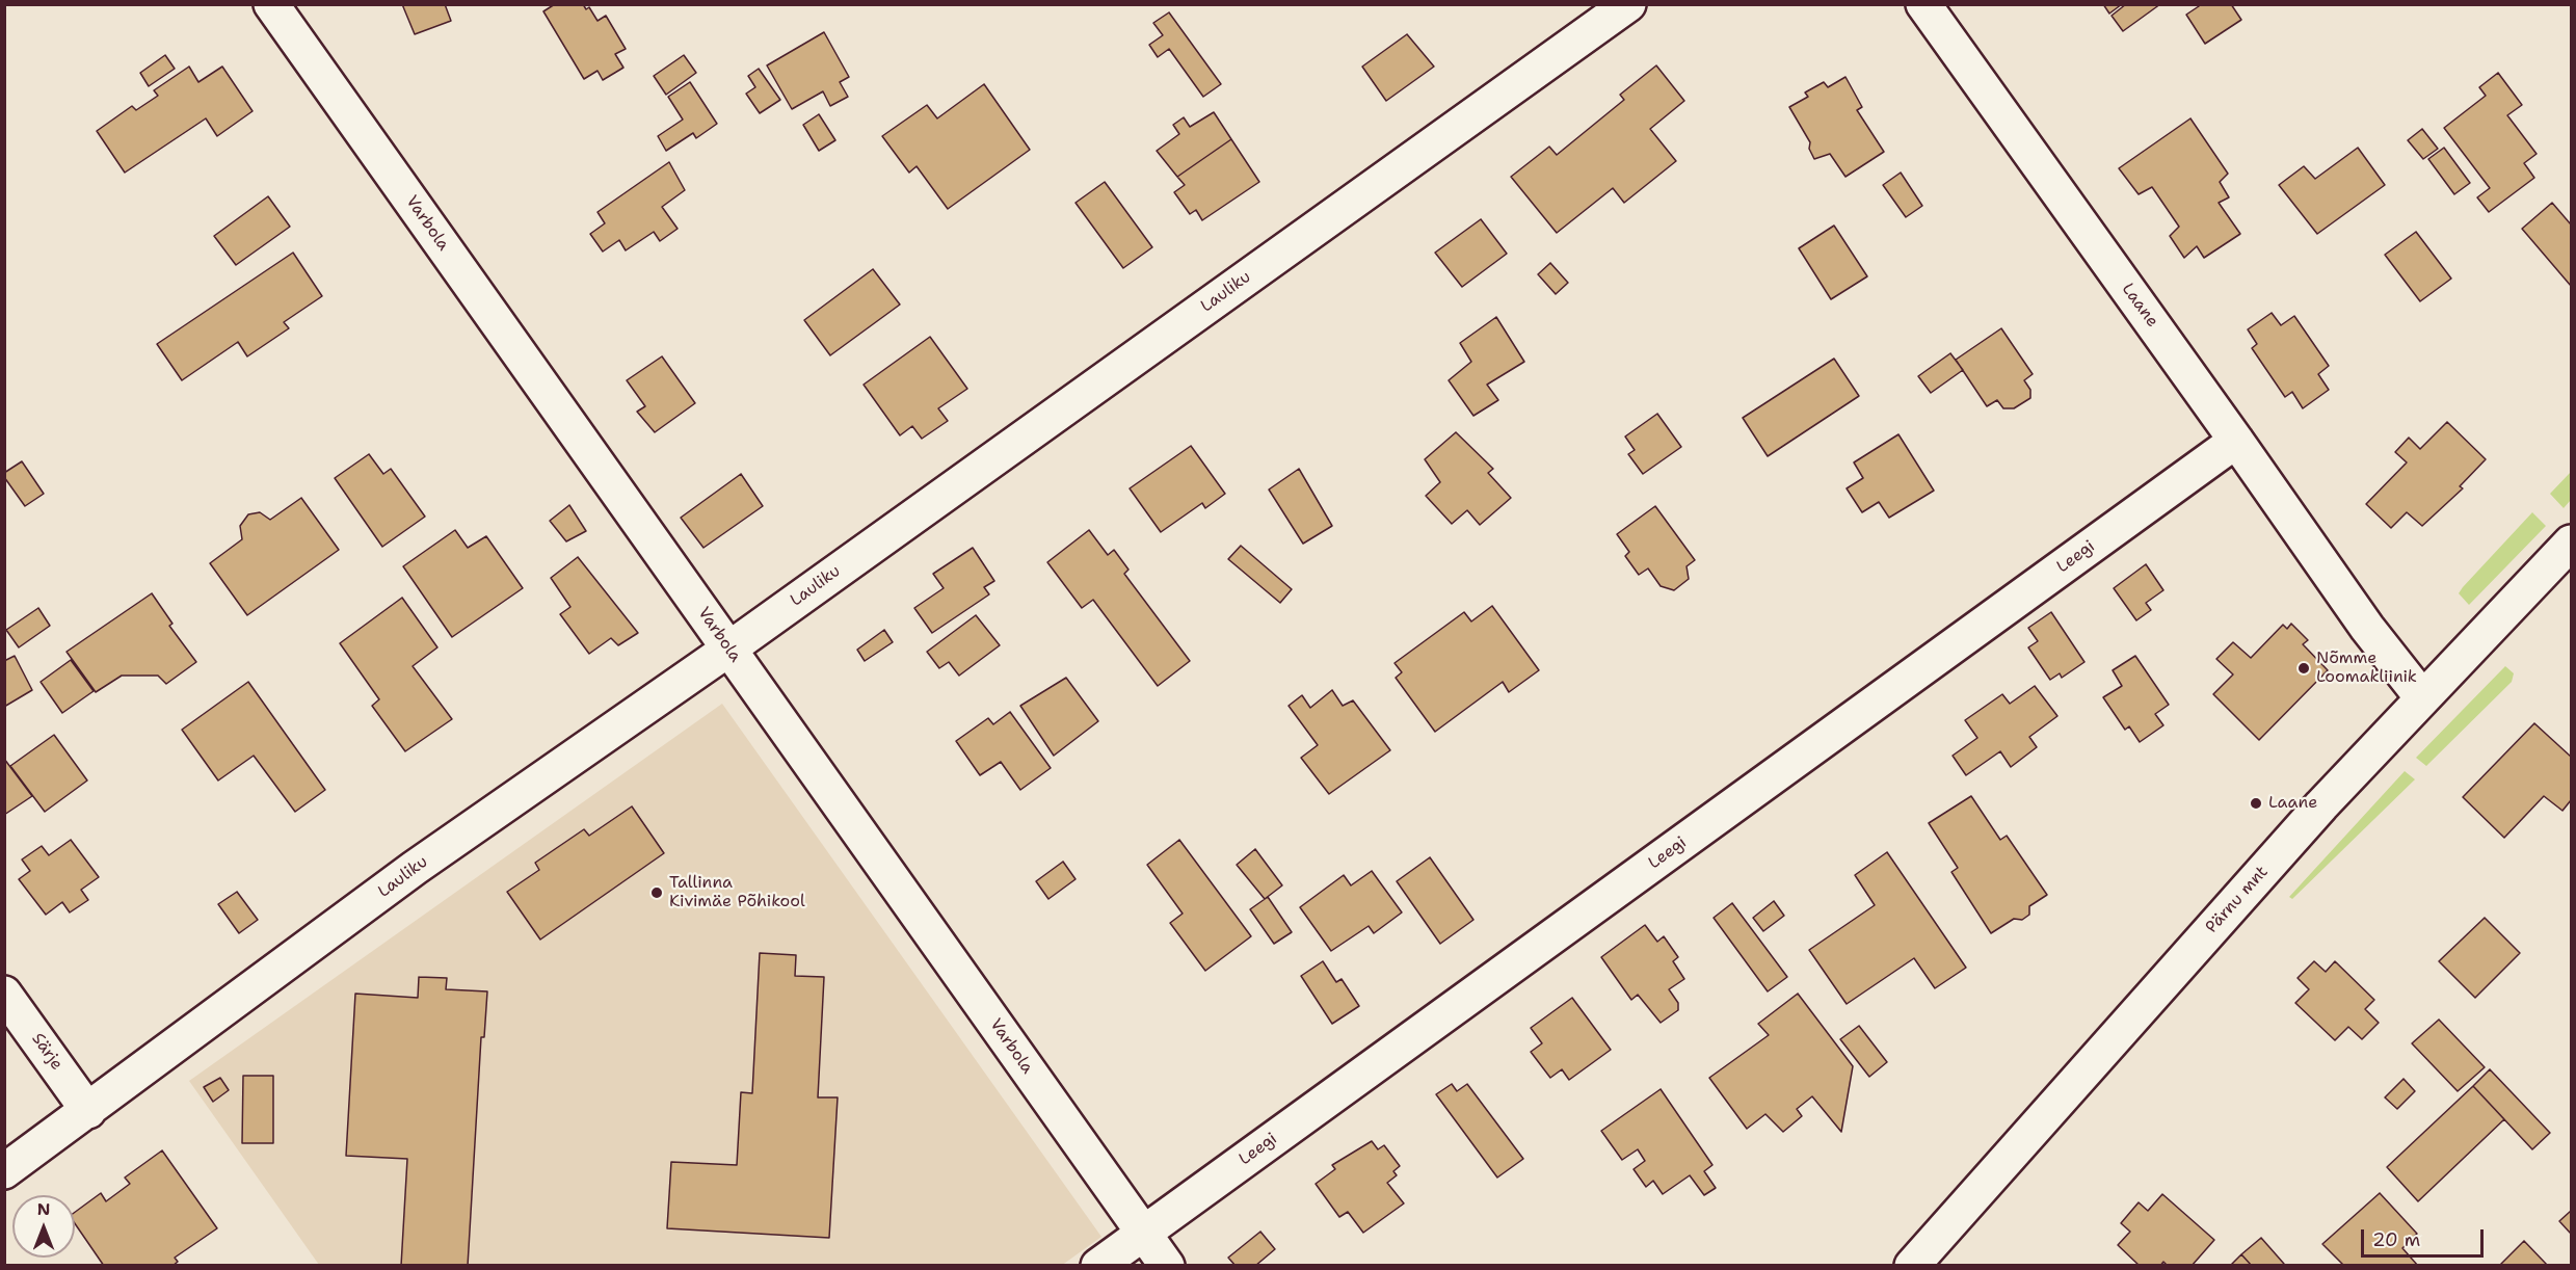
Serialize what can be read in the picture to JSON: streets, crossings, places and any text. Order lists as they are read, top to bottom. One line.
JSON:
{"streets":{"street":["Varbola","Lauliku","Laane","Leegi","Pärnu mnt","Särje"]},"crossings":[["Varbola","Lauliku"],["Varbola","Leegi"],["Lauliku","Särje"],["Laane","Leegi"],["Laane","Pärnu mnt"]],"places":["Nõmme Loomakliinik","Laane","Tallinna Kivimäe Põhikool"],"scale_bar":"20 m","north":"top"}
